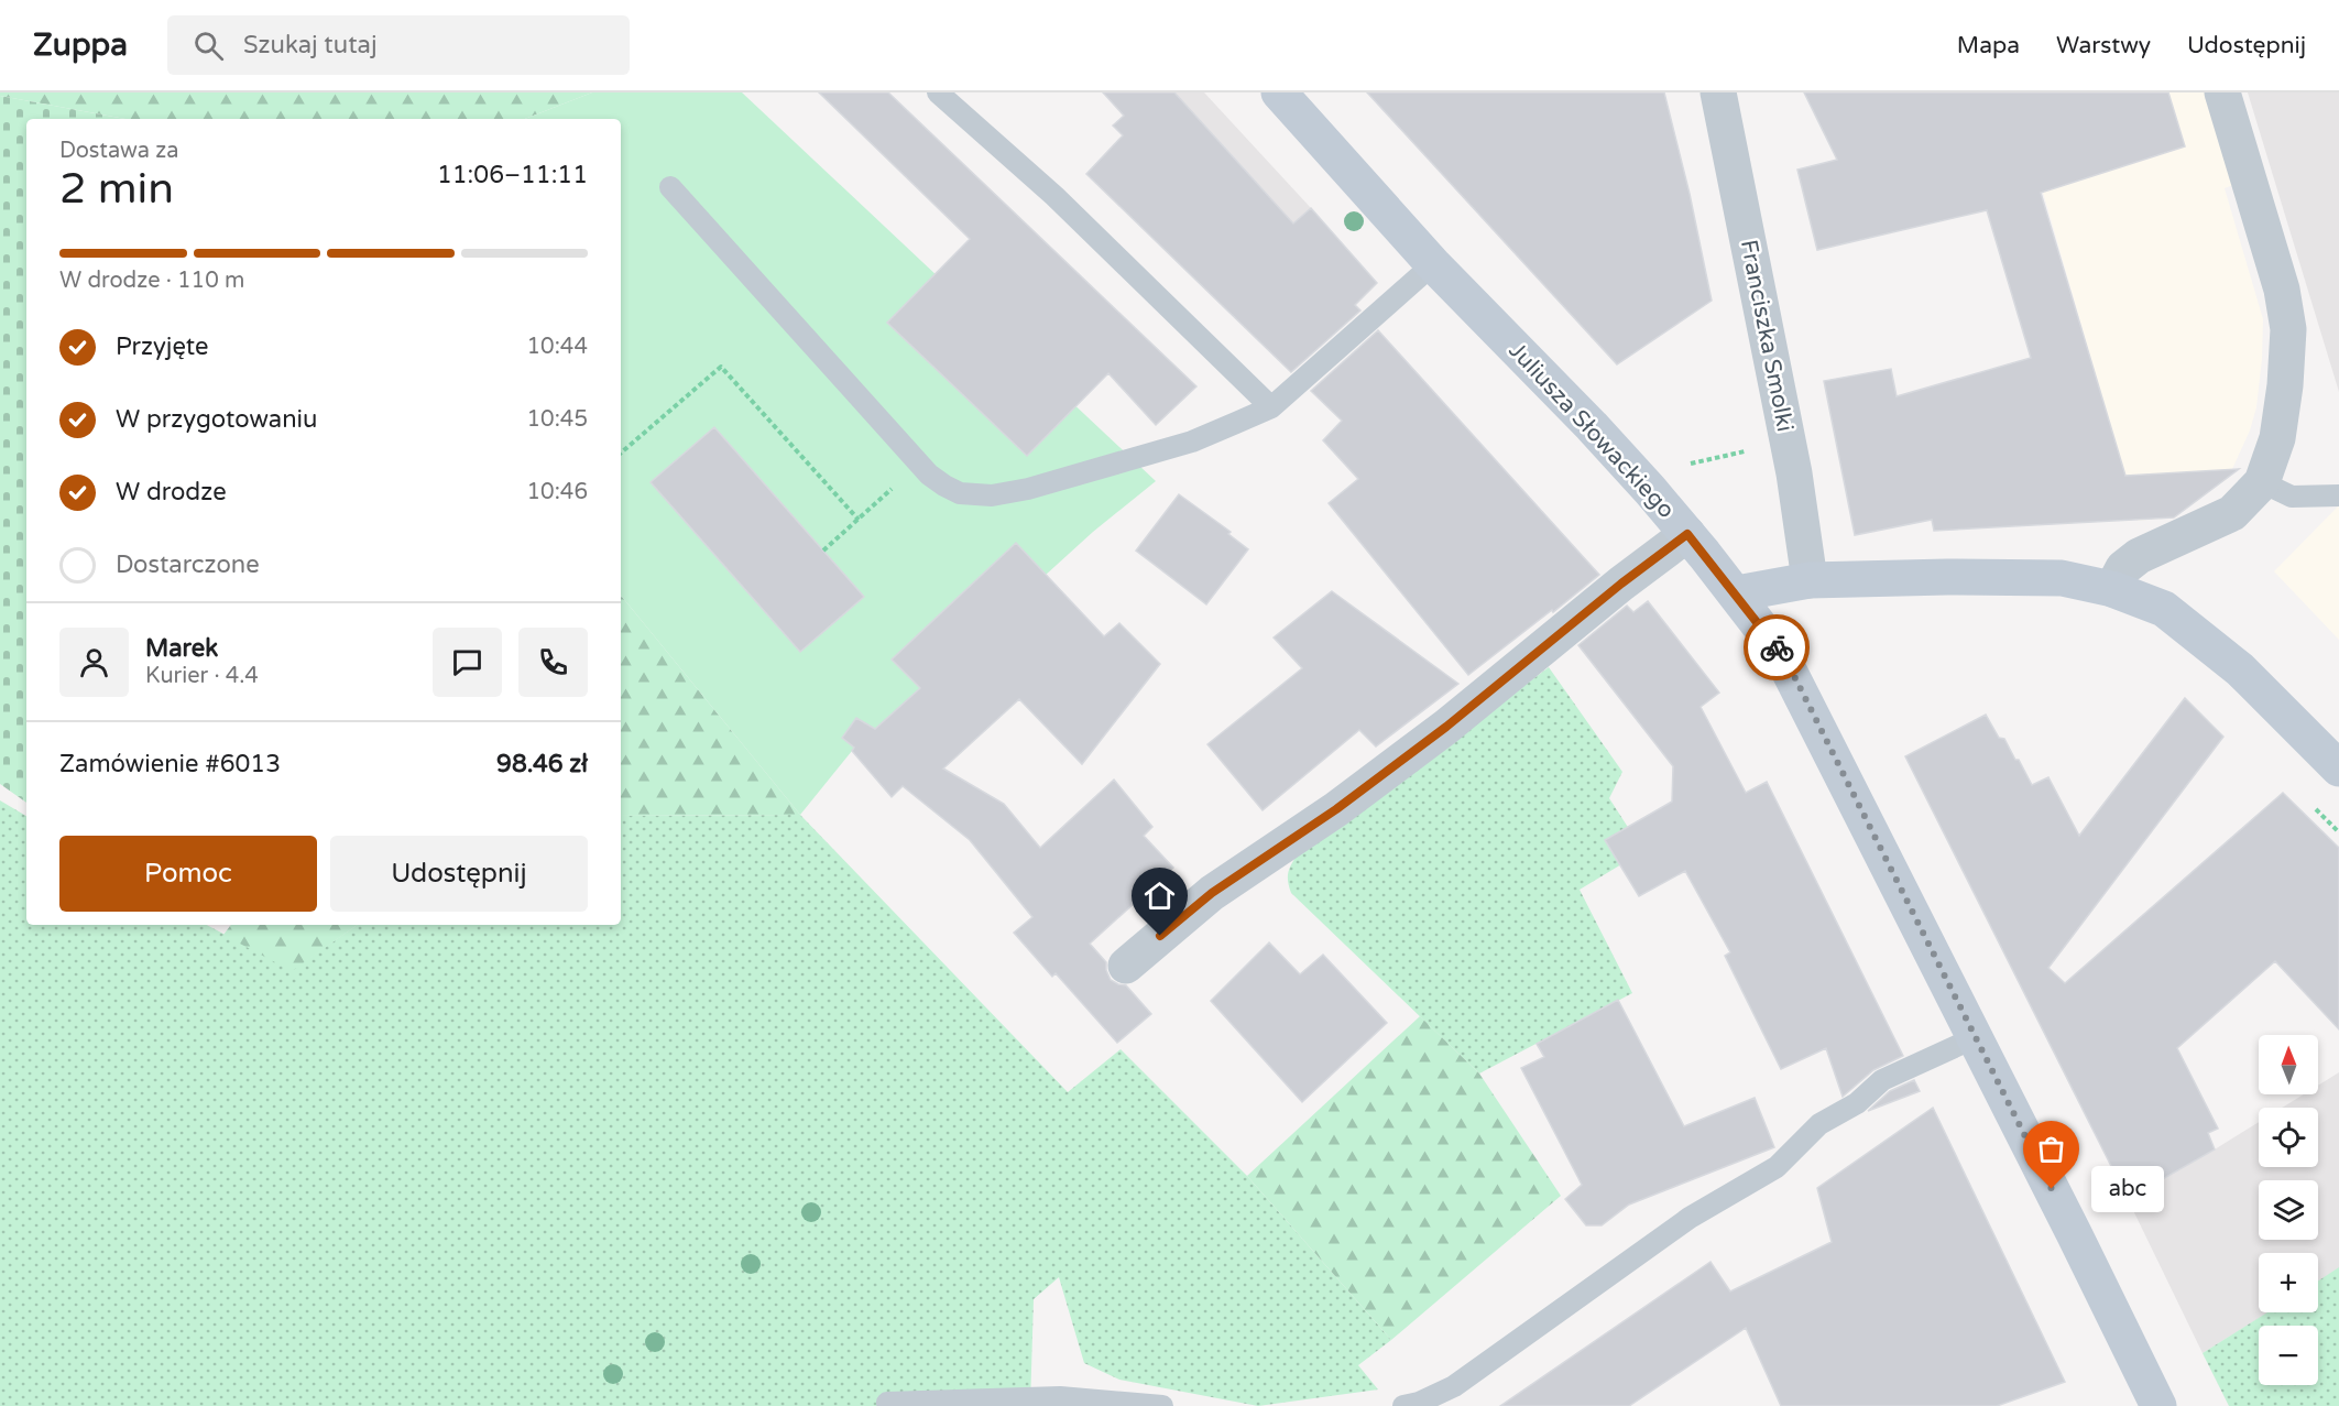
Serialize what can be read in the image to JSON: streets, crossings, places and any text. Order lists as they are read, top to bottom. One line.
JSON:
{"streets":{"street":["Franciszka Smolki","Juliusza Słowackiego"]},"places":["abc"],"north":"top","page":{"header":"Zuppa","search":"Szukaj tutaj","nav":["Mapa","Warstwy","Udostępnij"],"heading":["2 min","Dostawa za","11:06–11:11"],"panel":["Marek","Kurier · 4.4","Zamówienie #6013","98.46 zł"],"bar":"W drodze · 110 m","list":[["Przyjęte","10:44"],["W przygotowaniu","10:45"],["W drodze","10:46"],"Dostarczone"],"buttons":["Pomoc","Udostępnij"],"map_buttons":["+","−"],"bubble":"abc"}}
